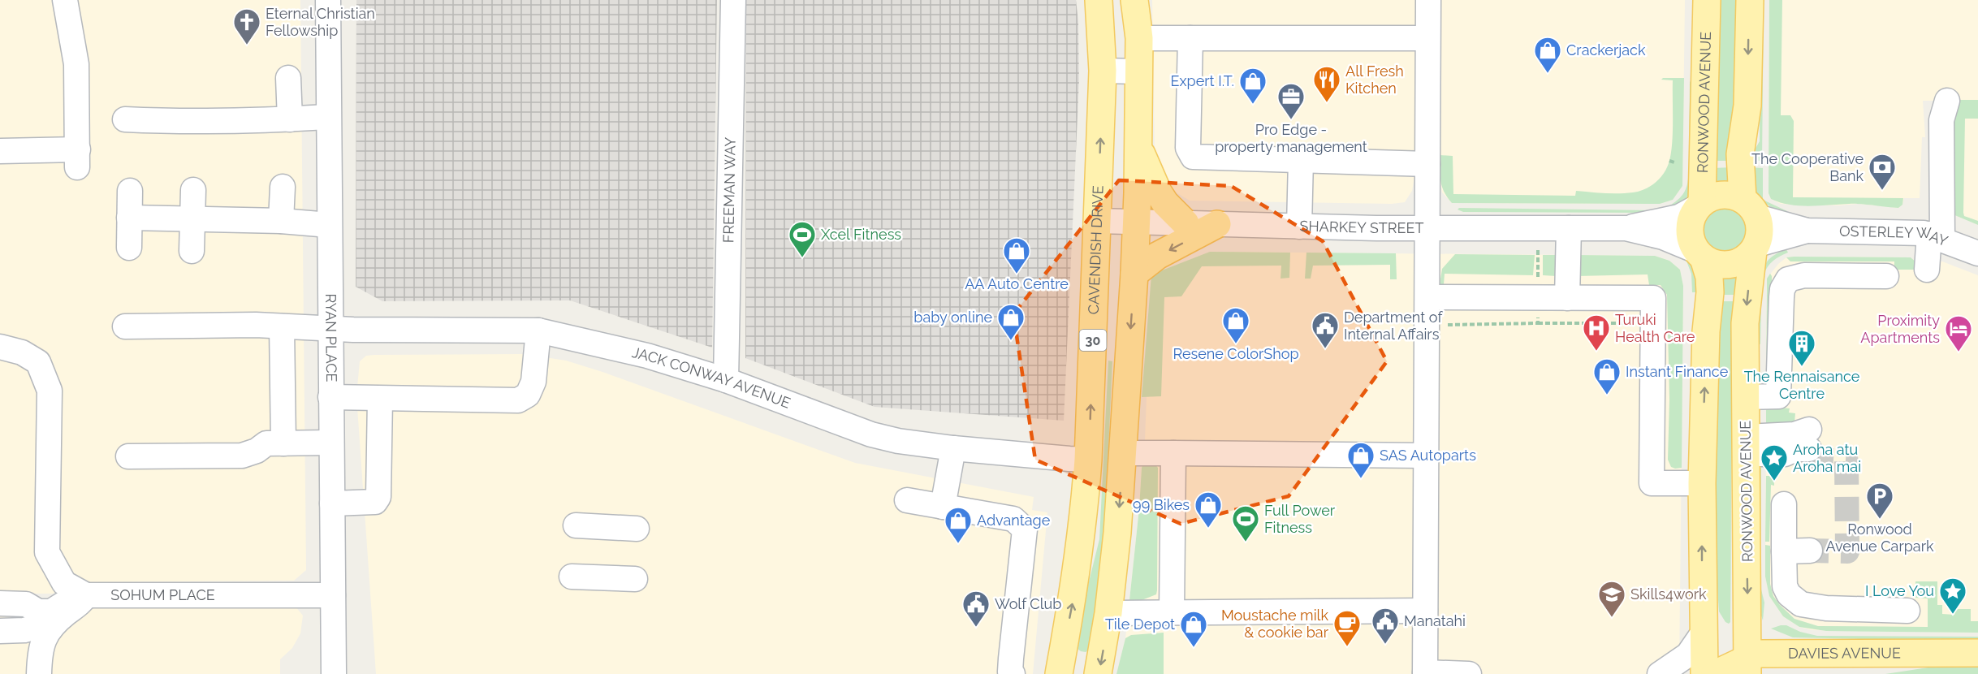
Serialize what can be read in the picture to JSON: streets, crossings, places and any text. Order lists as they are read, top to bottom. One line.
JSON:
{"streets":{"main road":["RONWOOD AVENUE","CAVENDISH DRIVE","30","DAVIES AVENUE"],"street":["FREEMAN WAY","SHARKEY STREET","OSTERLEY WAY","RYAN PLACE","JACK CONWAY AVENUE","SOHUM PLACE"]},"crossings":[["RONWOOD AVENUE","SHARKEY STREET"],["RONWOOD AVENUE","OSTERLEY WAY"],["RONWOOD AVENUE","DAVIES AVENUE"],["FREEMAN WAY","JACK CONWAY AVENUE"],["SHARKEY STREET","OSTERLEY WAY"],["SHARKEY STREET","CAVENDISH DRIVE"],["CAVENDISH DRIVE","JACK CONWAY AVENUE"],["RYAN PLACE","JACK CONWAY AVENUE"],["RYAN PLACE","SOHUM PLACE"]],"places":{"church":["Eternal Christian Fellowship"],"shop":["Crackerjack","Expert I.T.","AA Auto Centre","baby online","Resene ColorShop","Instant Finance","SAS Autoparts","99 Bikes","Advantage","Tile Depot"],"restaurant":["All Fresh Kitchen"],"office":["Pro Edge - property management"],"bank":["The Cooperative Bank"],"sports":["Xcel Fitness","Full Power Fitness"],"public building":["Department of Internal Affairs","Wolf Club","Manatahi"],"hospital":["Turuki Health Care"],"hotel":["Proximity Apartments"],"building":["The Rennaisance Centre"],"place":["Aroha atu Aroha mai","I Love You"],"parking":["Ronwood Avenue Carpark"],"school or university":["Skills4work"],"cafe":["Moustache milk & cookie bar"]}}
